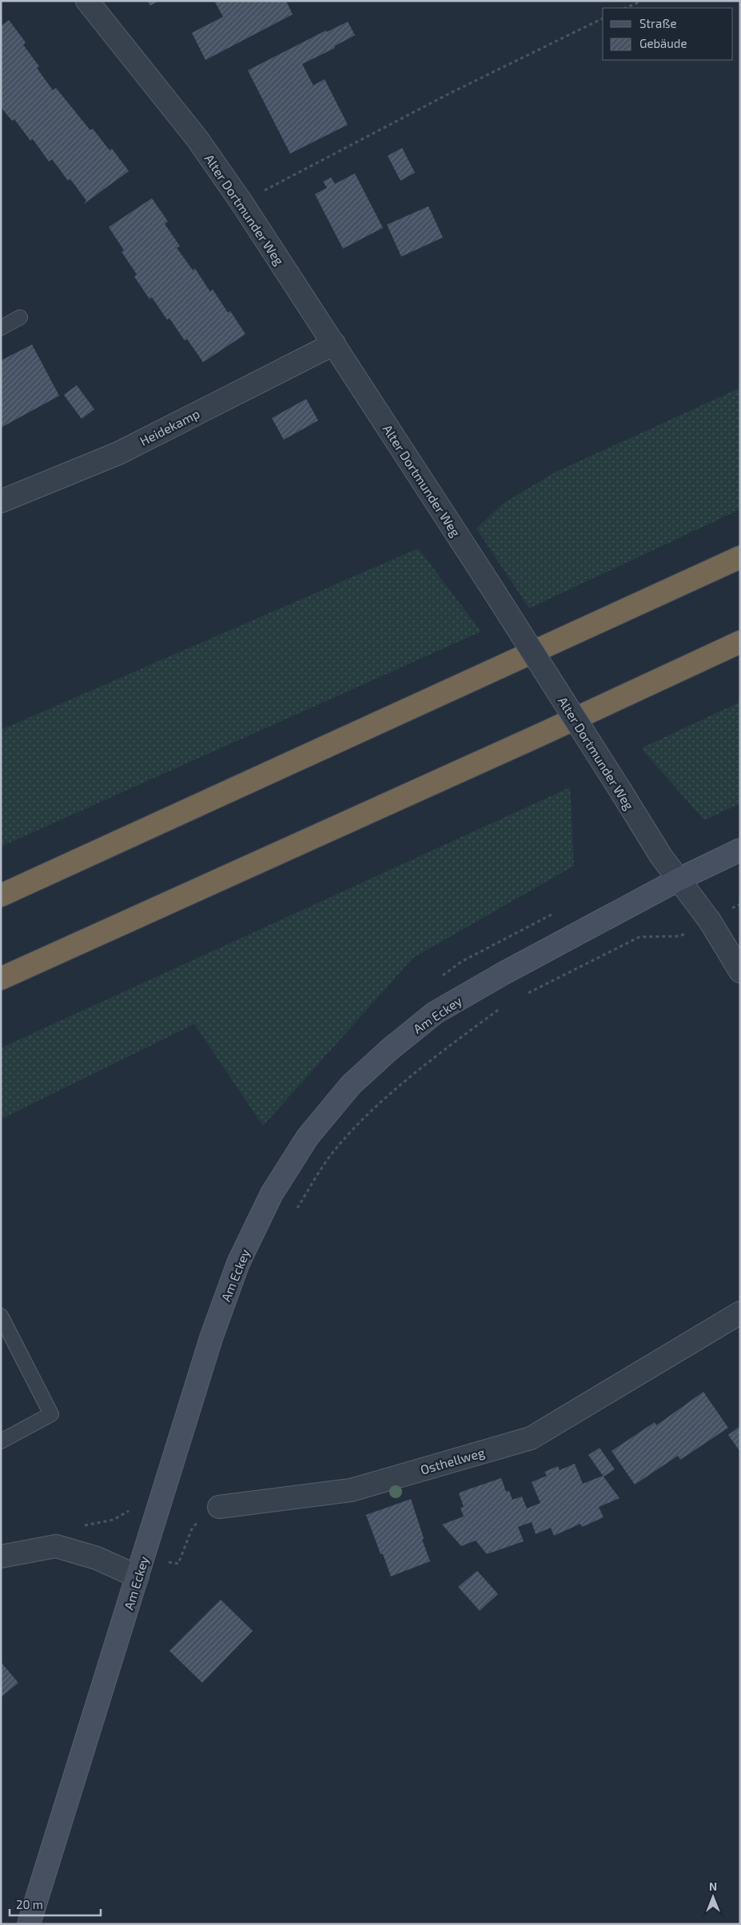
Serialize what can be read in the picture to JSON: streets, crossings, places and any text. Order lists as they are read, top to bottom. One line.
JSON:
{"streets":{"street":["Alter Dortmunder Weg","Heidekamp","Am Eckey","Osthellweg"]},"crossings":[["Alter Dortmunder Weg","Heidekamp"],["Alter Dortmunder Weg","Am Eckey"]],"legend":["Straße","Gebäude"],"scale_bar":"20 m","north":"top"}
